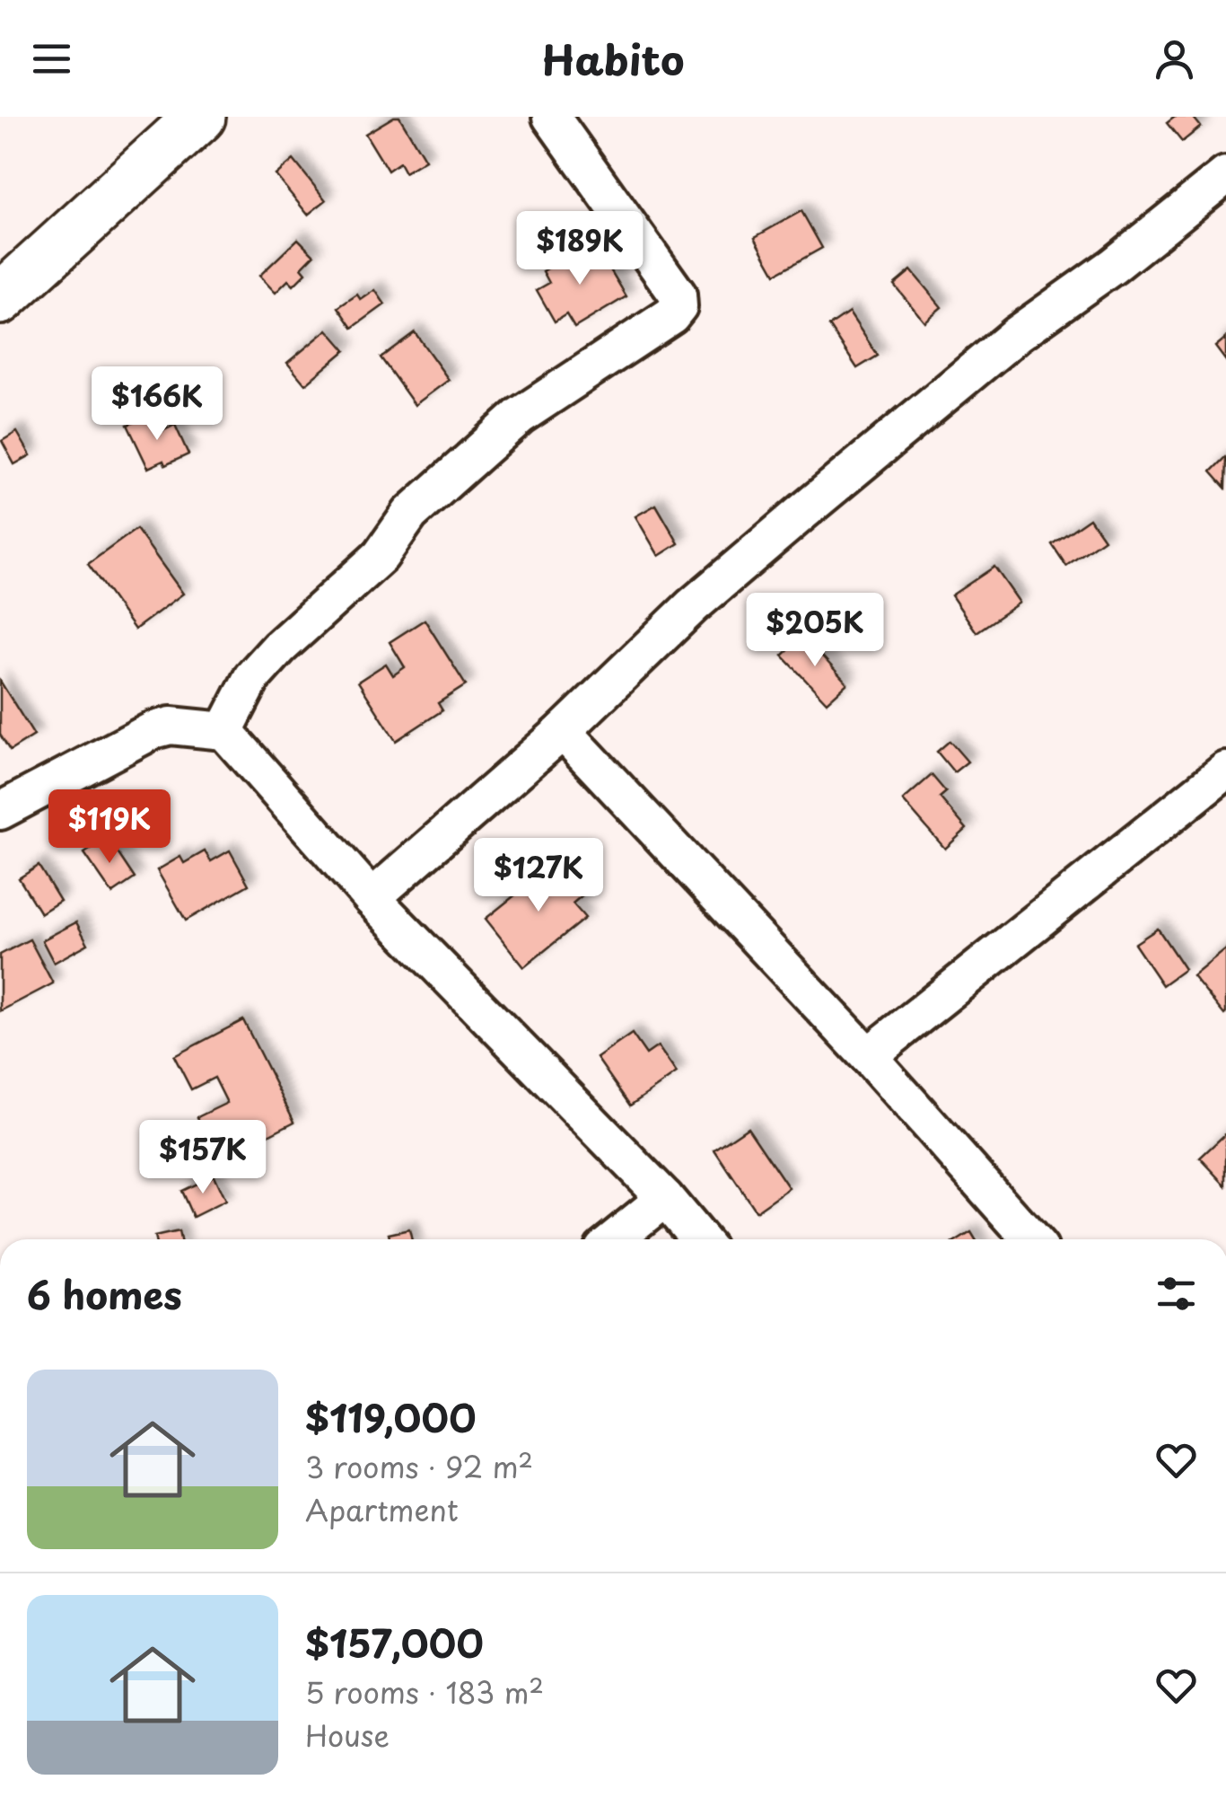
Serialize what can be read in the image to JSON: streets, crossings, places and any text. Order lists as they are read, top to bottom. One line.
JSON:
{"page":{"header":"Habito","price":["$189K","$166K","$205K","$119K","$127K","$157K"],"heading":"6 homes","list":[{"name":"$119,000","note":"3 rooms · 92 m² · Apartment"},{"name":"$157,000","note":"5 rooms · 183 m² · House"}]}}
